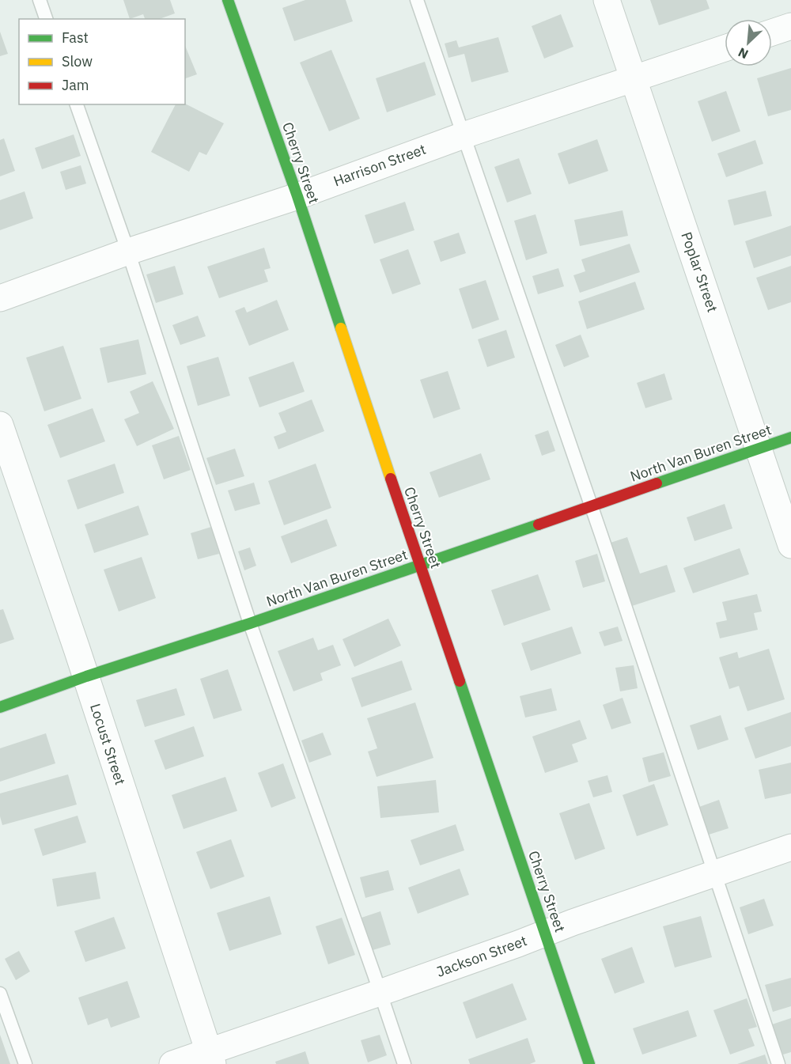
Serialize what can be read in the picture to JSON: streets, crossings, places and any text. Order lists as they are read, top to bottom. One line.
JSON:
{"streets":{"street":["Cherry Street","Harrison Street","Poplar Street","North Van Buren Street","Locust Street","Jackson Street"]},"crossings":[["Cherry Street","Harrison Street"],["Cherry Street","North Van Buren Street"],["Cherry Street","Jackson Street"],["Harrison Street","Poplar Street"],["Poplar Street","North Van Buren Street"],["North Van Buren Street","Locust Street"],["Locust Street","Jackson Street"]],"legend":["Fast","Slow","Jam"],"north":"bottom left"}
